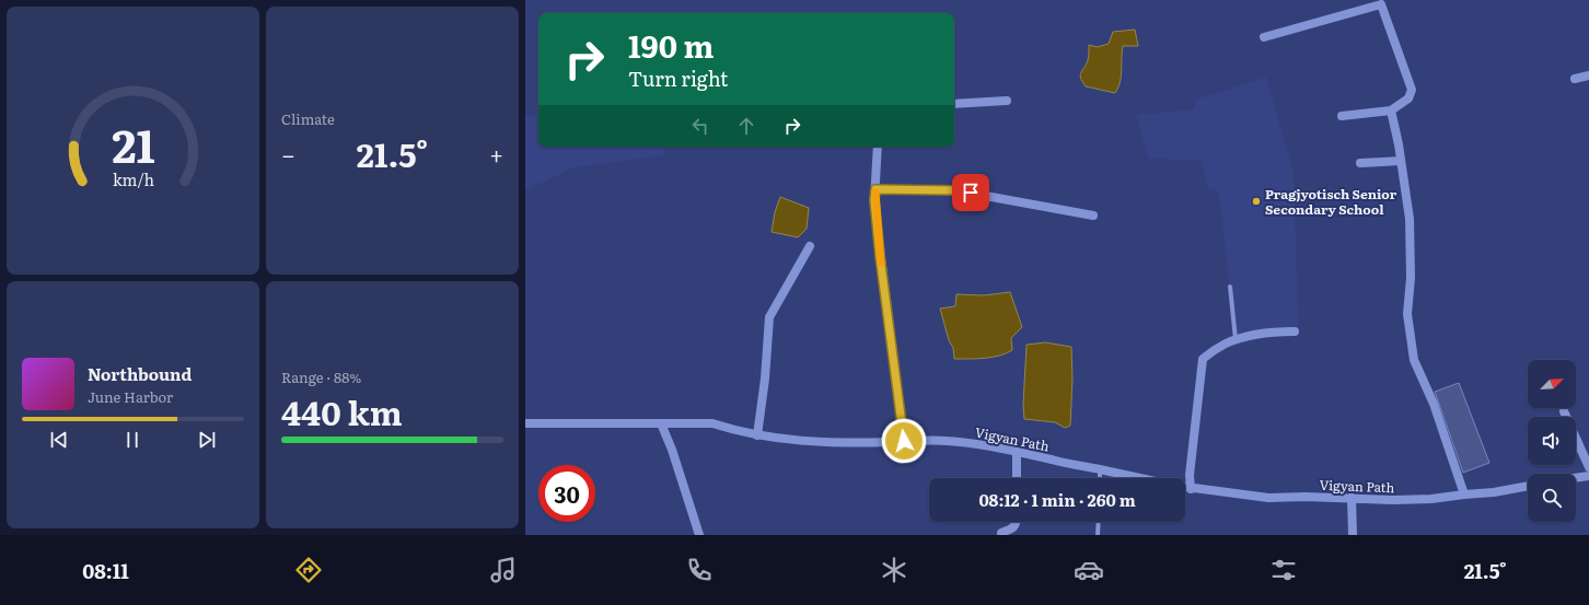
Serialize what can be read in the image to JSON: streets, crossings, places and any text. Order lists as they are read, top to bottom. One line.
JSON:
{"streets":{"street":["Vigyan Path"]},"places":["Pragjyotisch Senior Secondary School"],"north":"top right","page":{"tile":["Climate",["Range · 88%","440 km"]],"turn":["190 m","Turn right"],"heat":["−","21.5°","+"],"song":["Northbound","June Harbor"],"limit":"30","trip":"08:12 · 1 min · 260 m","tabs":["08:11","21.5°"],"gauge":["21","km/h"]}}
